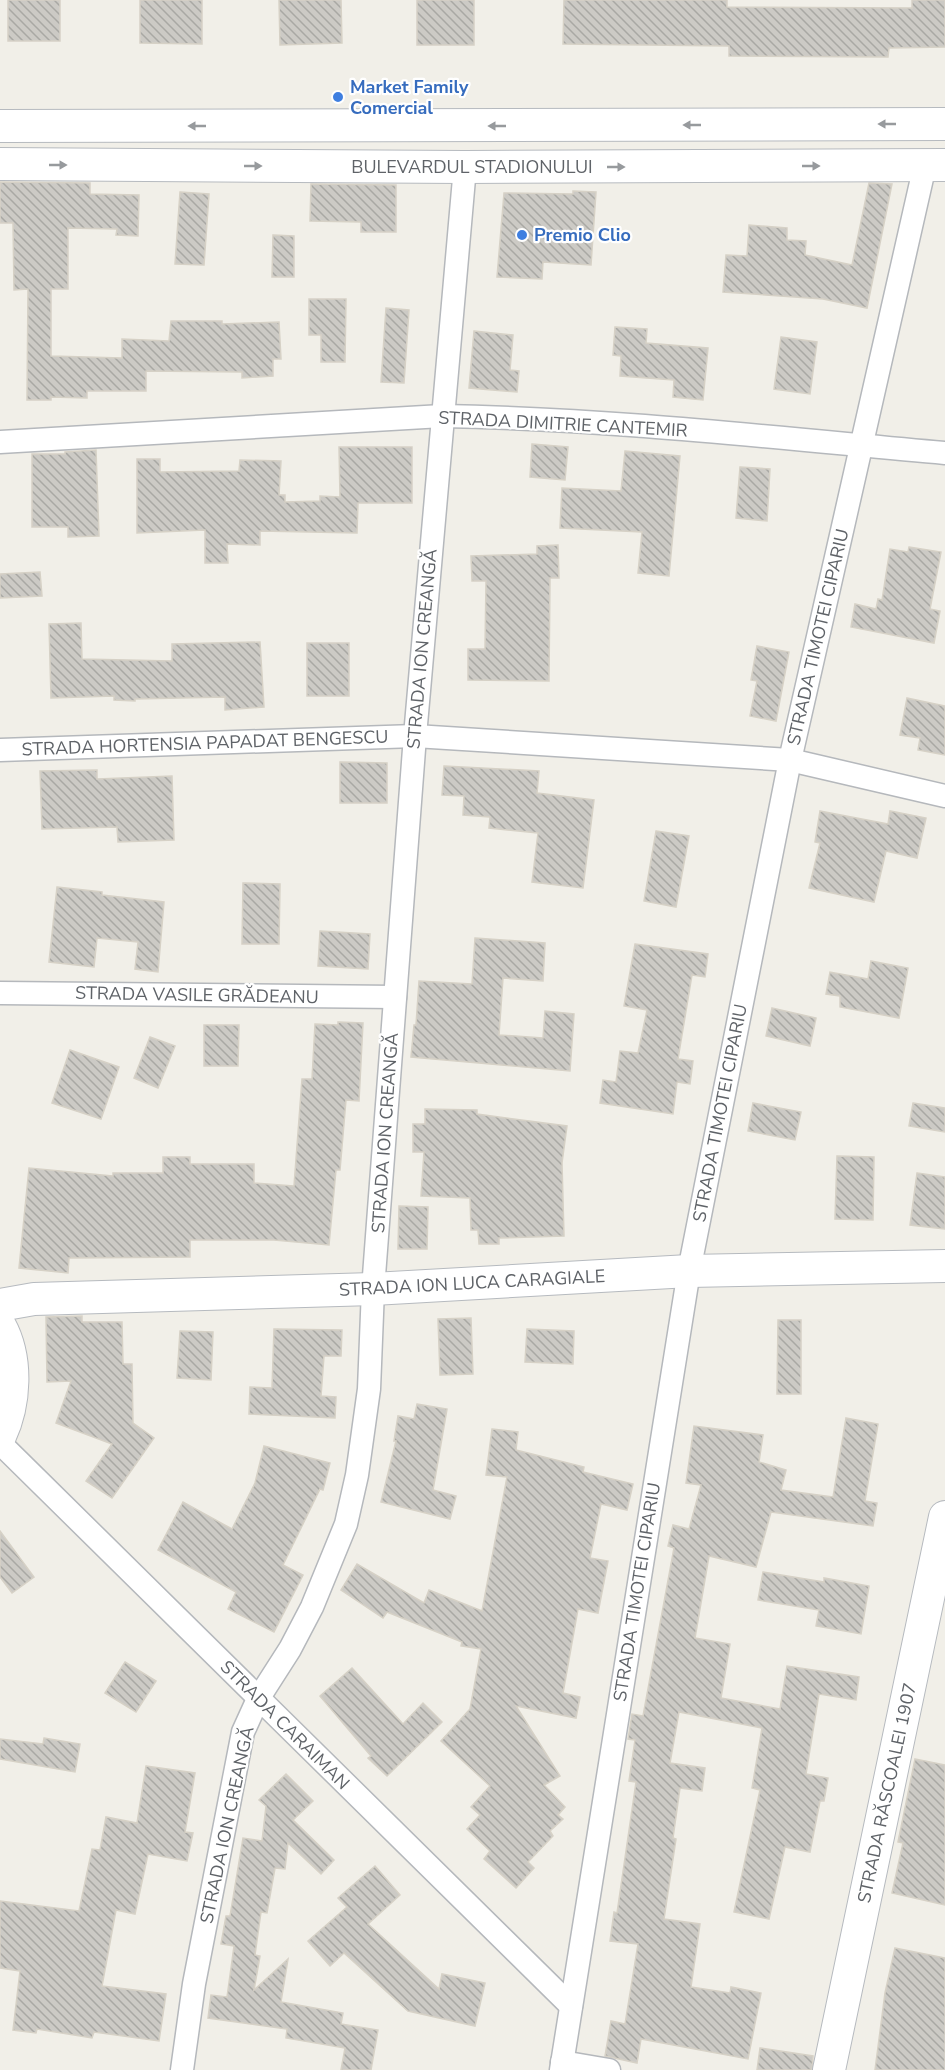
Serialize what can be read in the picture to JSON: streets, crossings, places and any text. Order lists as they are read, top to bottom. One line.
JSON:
{"streets":{"main road":["BULEVARDUL STADIONULUI","STRADA ION LUCA CARAGIALE","STRADA RĂSCOALEI 1907"],"street":["STRADA DIMITRIE CANTEMIR","STRADA TIMOTEI CIPARIU","STRADA ION CREANGĂ","STRADA HORTENSIA PAPADAT BENGESCU","STRADA VASILE GRĂDEANU","STRADA CARAIMAN"]},"crossings":[["BULEVARDUL STADIONULUI","STRADA TIMOTEI CIPARIU"],["BULEVARDUL STADIONULUI","STRADA ION CREANGĂ"],["STRADA DIMITRIE CANTEMIR","STRADA TIMOTEI CIPARIU"],["STRADA DIMITRIE CANTEMIR","STRADA ION CREANGĂ"],["STRADA TIMOTEI CIPARIU","STRADA HORTENSIA PAPADAT BENGESCU"],["STRADA TIMOTEI CIPARIU","STRADA ION LUCA CARAGIALE"],["STRADA TIMOTEI CIPARIU","STRADA CARAIMAN"],["STRADA ION CREANGĂ","STRADA HORTENSIA PAPADAT BENGESCU"],["STRADA ION CREANGĂ","STRADA VASILE GRĂDEANU"],["STRADA ION CREANGĂ","STRADA ION LUCA CARAGIALE"],["STRADA ION CREANGĂ","STRADA CARAIMAN"]],"places":["Market Family Comercial","Premio Clio"]}
